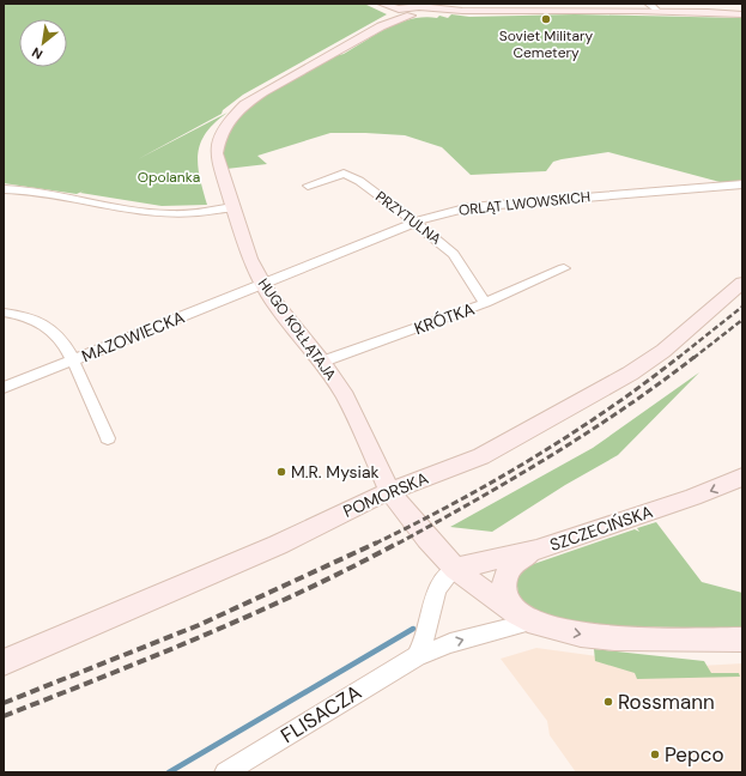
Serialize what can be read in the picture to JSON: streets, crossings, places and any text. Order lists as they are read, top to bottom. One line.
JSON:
{"streets":{"street":["ORLĄT LWOWSKICH","PRZYTULNA","KRÓTKA","HUGO KOŁŁĄTAJA","MAZOWIECKA","POMORSKA","SZCZECIŃSKA","FLISACZA"]},"crossings":[["ORLĄT LWOWSKICH","PRZYTULNA"],["ORLĄT LWOWSKICH","HUGO KOŁŁĄTAJA"],["ORLĄT LWOWSKICH","MAZOWIECKA"],["PRZYTULNA","KRÓTKA"],["KRÓTKA","HUGO KOŁŁĄTAJA"],["HUGO KOŁŁĄTAJA","MAZOWIECKA"],["HUGO KOŁŁĄTAJA","POMORSKA"],["HUGO KOŁŁĄTAJA","SZCZECIŃSKA"],["HUGO KOŁŁĄTAJA","FLISACZA"],["SZCZECIŃSKA","FLISACZA"]],"one_way":["SZCZECIŃSKA","FLISACZA"],"parks":["Opolanka"],"places":["Soviet Military Cemetery","M.R. Mysiak","Rossmann","Pepco"],"north":"bottom left"}
